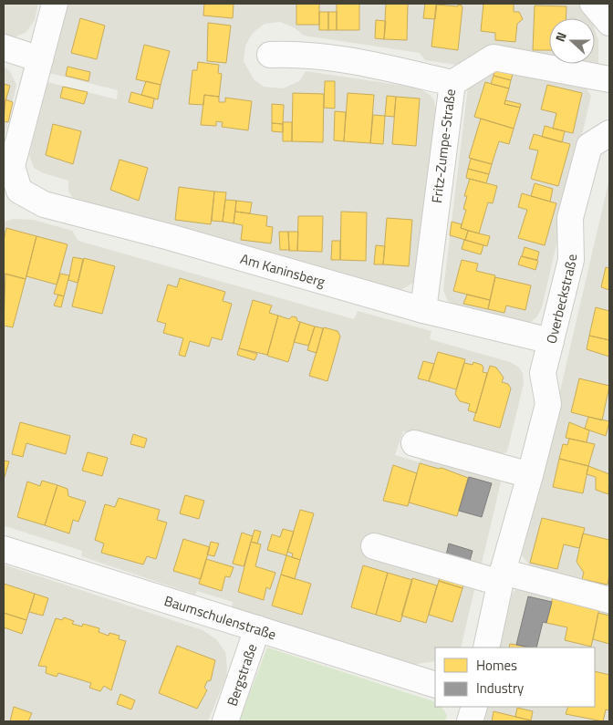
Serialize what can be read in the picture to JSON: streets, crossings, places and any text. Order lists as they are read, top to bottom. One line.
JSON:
{"streets":{"street":["Fritz-Zumpe-Straße","Am Kaninsberg","Overbeckstraße","Baumschulenstraße","Bergstraße"]},"crossings":[["Fritz-Zumpe-Straße","Am Kaninsberg"],["Am Kaninsberg","Overbeckstraße"],["Baumschulenstraße","Bergstraße"]],"legend":["Homes","Industry"],"north":"left"}
